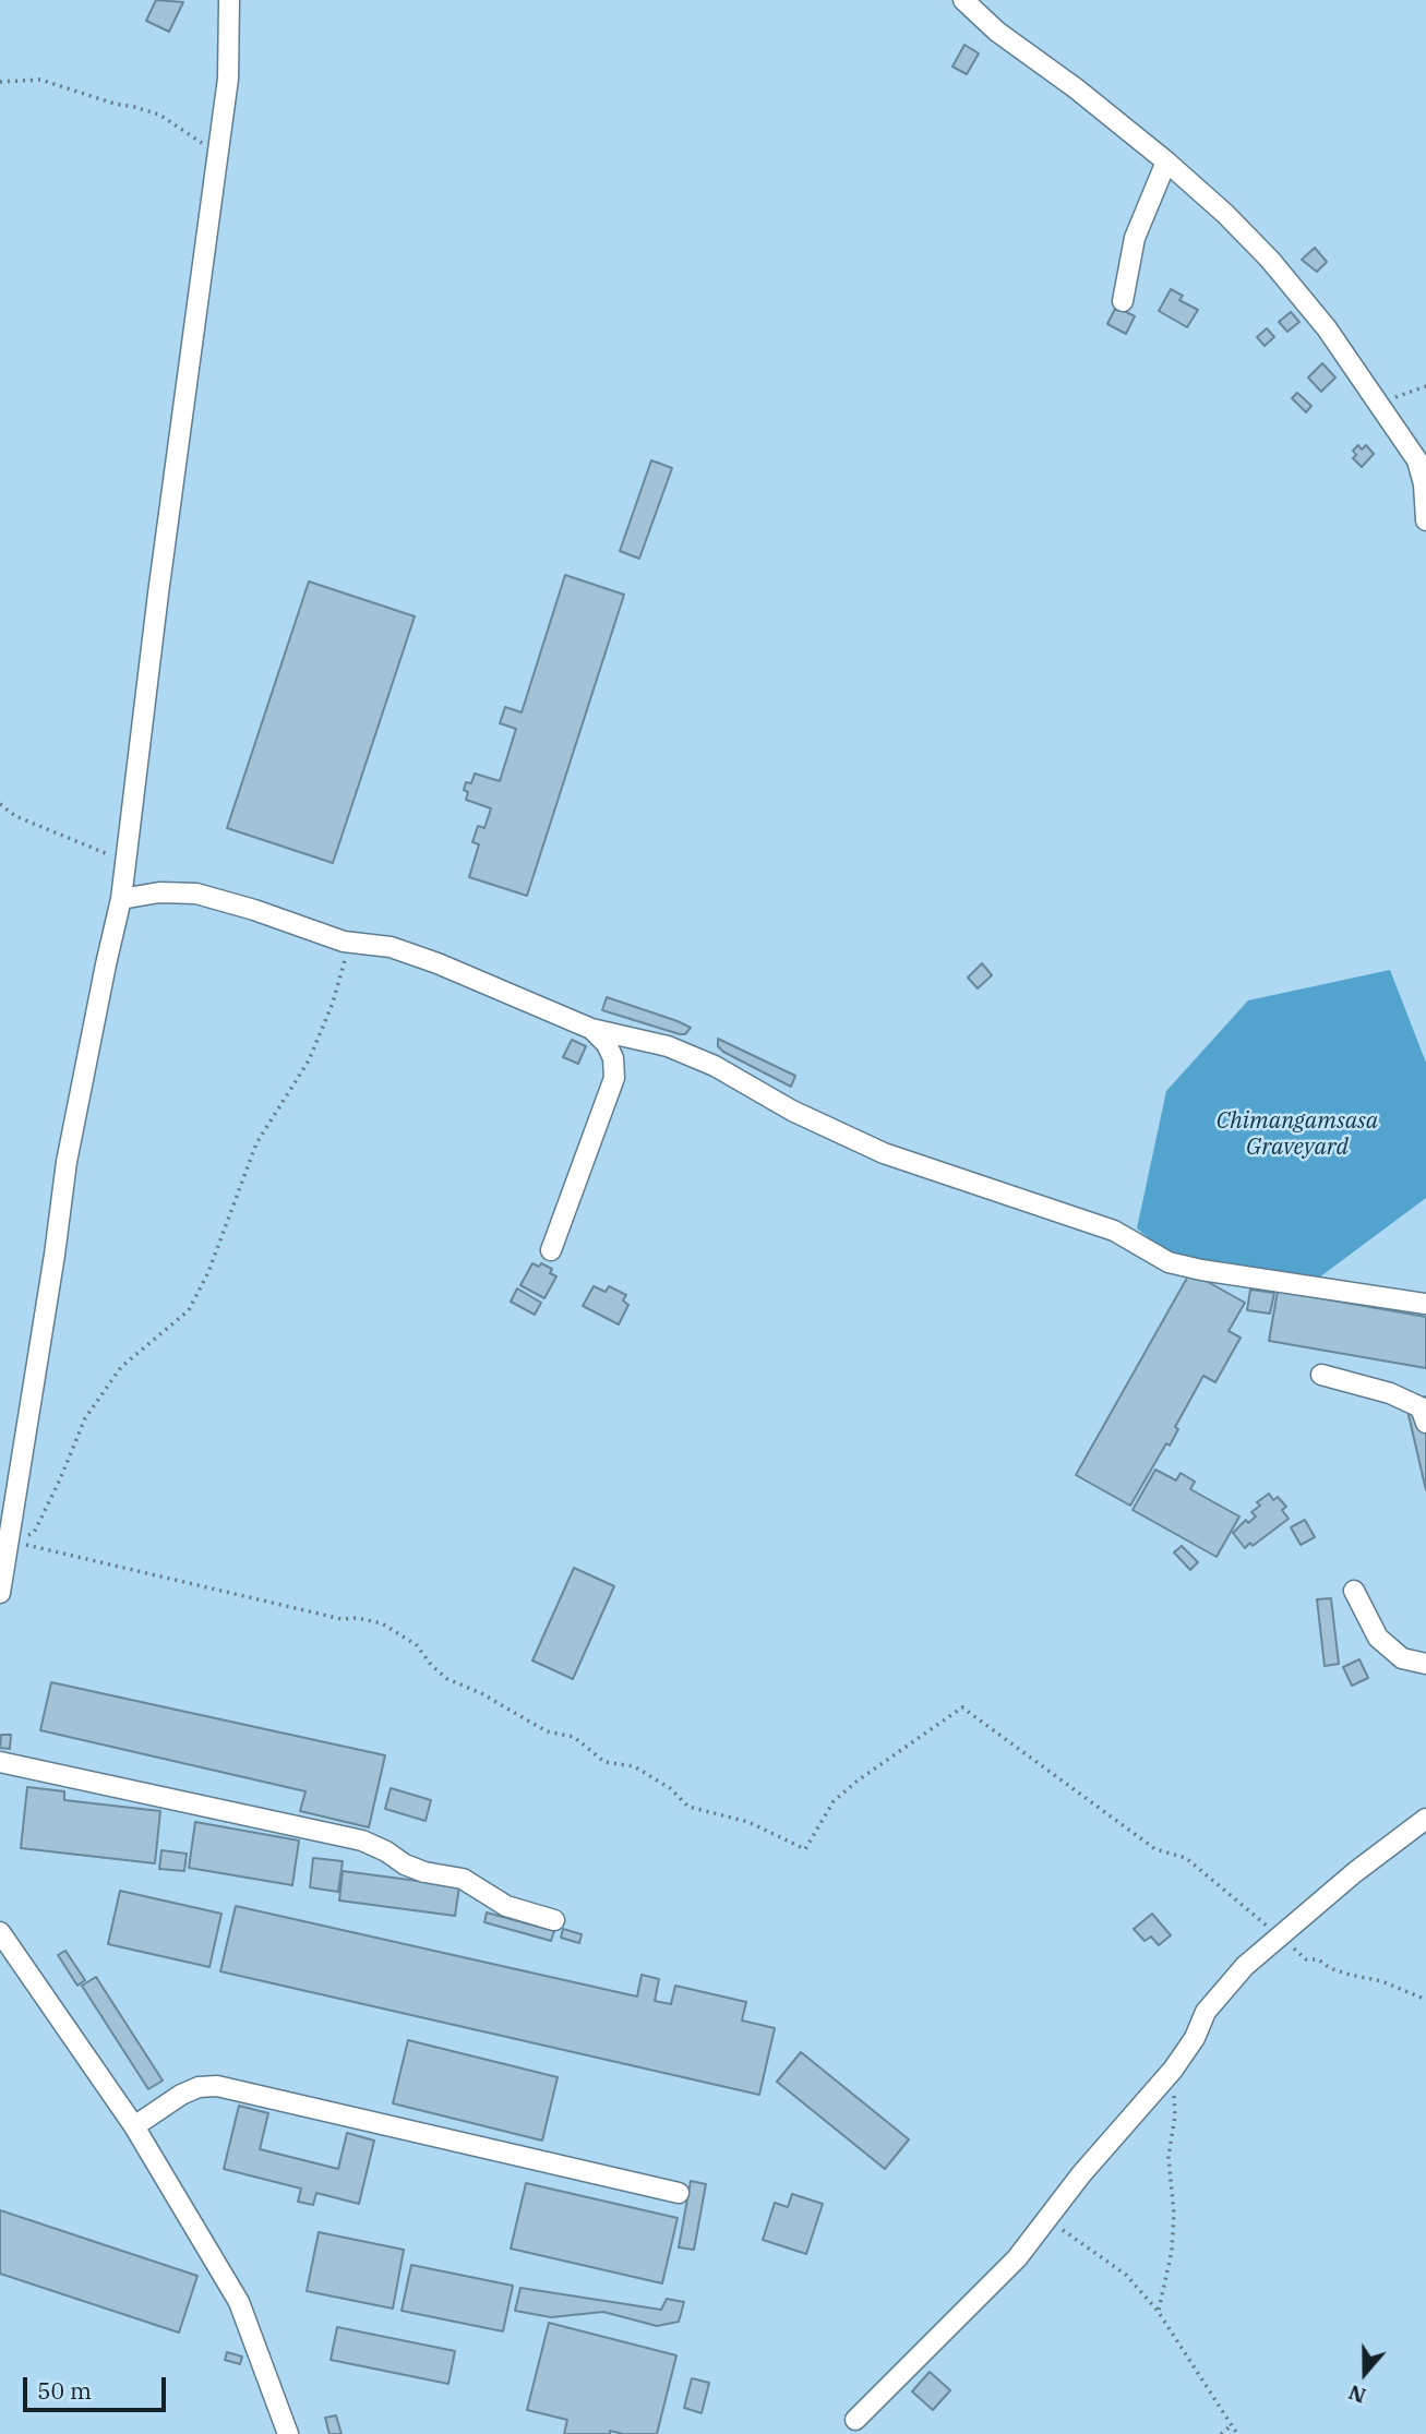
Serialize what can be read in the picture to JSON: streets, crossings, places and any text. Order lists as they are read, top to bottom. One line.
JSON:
{"parks":["Chimangamsasa Graveyard"],"scale_bar":"50 m","north":"bottom"}
